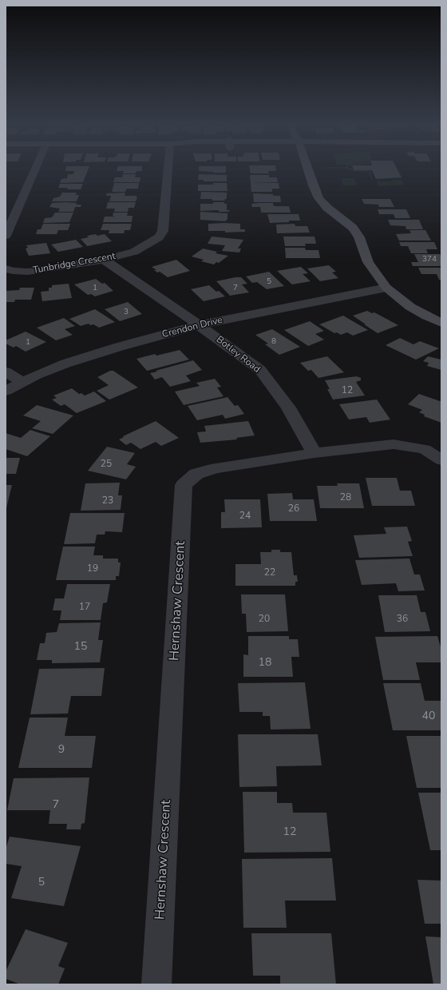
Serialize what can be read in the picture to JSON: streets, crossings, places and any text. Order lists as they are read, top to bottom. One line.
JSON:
{"streets":{"street":["Tunbridge Crescent","Crendon Drive","Botley Road","Hernshaw Crescent"]},"crossings":[["Tunbridge Crescent","Botley Road"],["Crendon Drive","Botley Road"],["Botley Road","Hernshaw Crescent"]],"house_numbers":["374","5","1","7","3","8","1","12","25","28","23","26","24","19","22","17","20","36","15","18","40","9","7","12","5"]}
